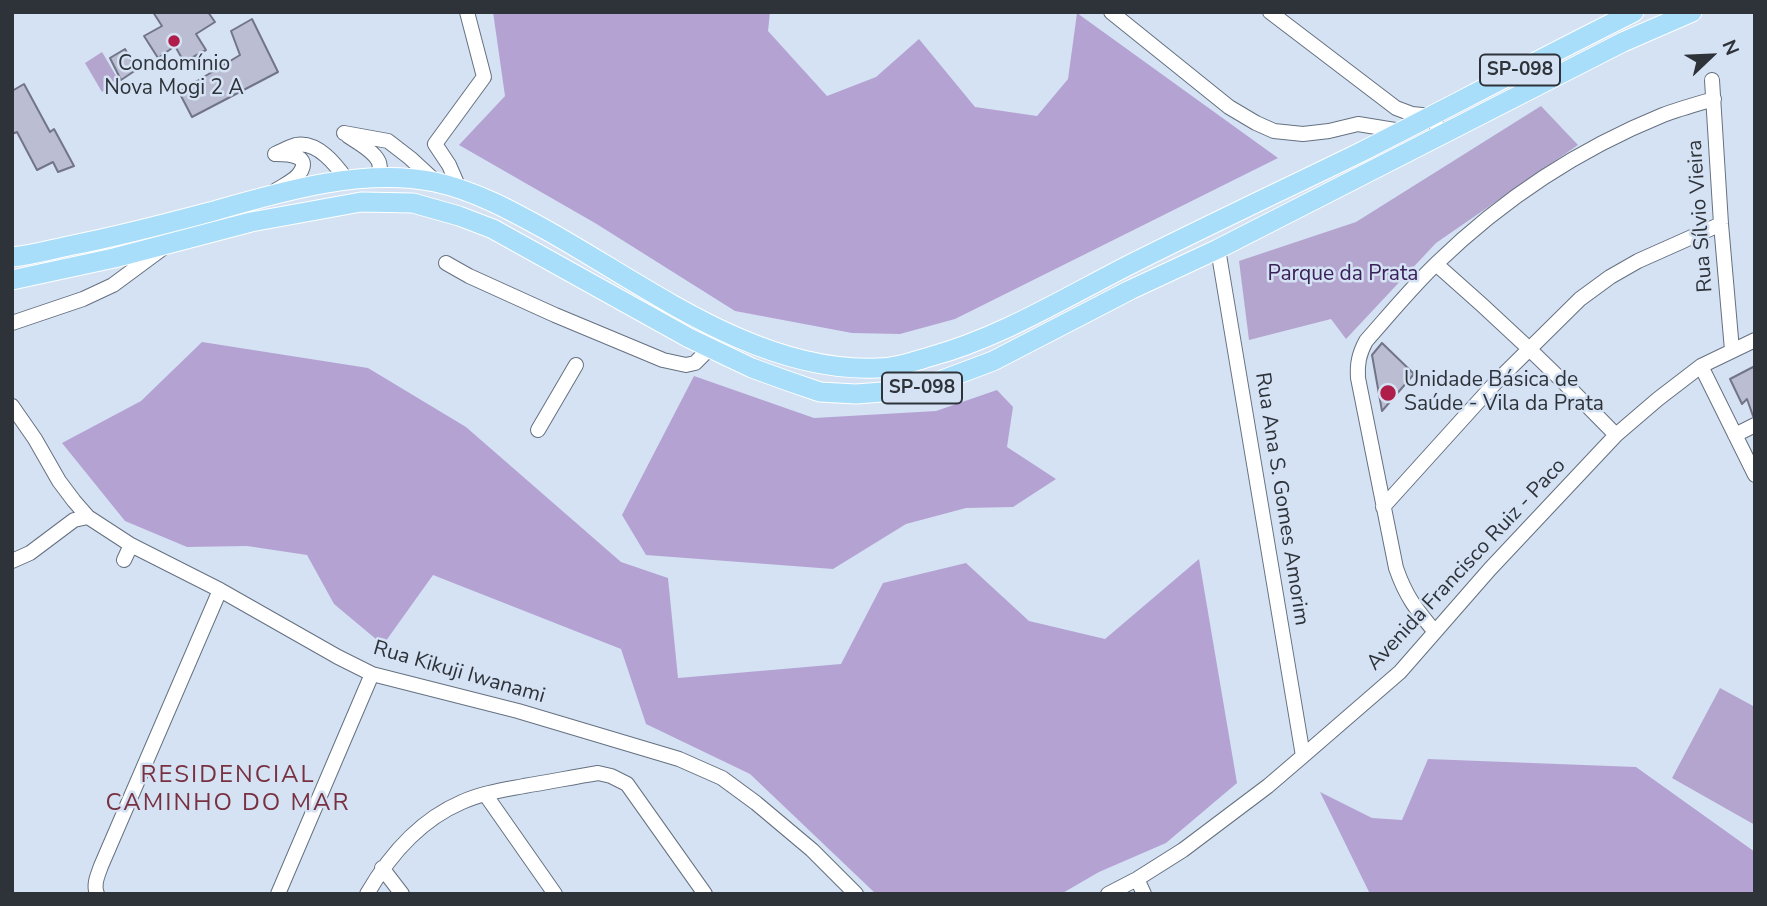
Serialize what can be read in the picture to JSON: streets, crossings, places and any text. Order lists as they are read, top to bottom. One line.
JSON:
{"streets":{"main road":["SP-098"],"street":["Rua Sílvio Vieira","Rua Ana S. Gomes Amorim","Avenida Francisco Ruiz - Paco","Rua Kikuji Iwanami"]},"crossings":[["SP-098","Rua Ana S. Gomes Amorim"],["Rua Sílvio Vieira","Avenida Francisco Ruiz - Paco"],["Rua Ana S. Gomes Amorim","Avenida Francisco Ruiz - Paco"]],"districts":["RESIDENCIAL CAMINHO DO MAR"],"parks":["Parque da Prata"],"places":["Condomínio Nova Mogi 2 A","Unidade Básica de Saúde - Vila da Prata"],"north":"top right"}
